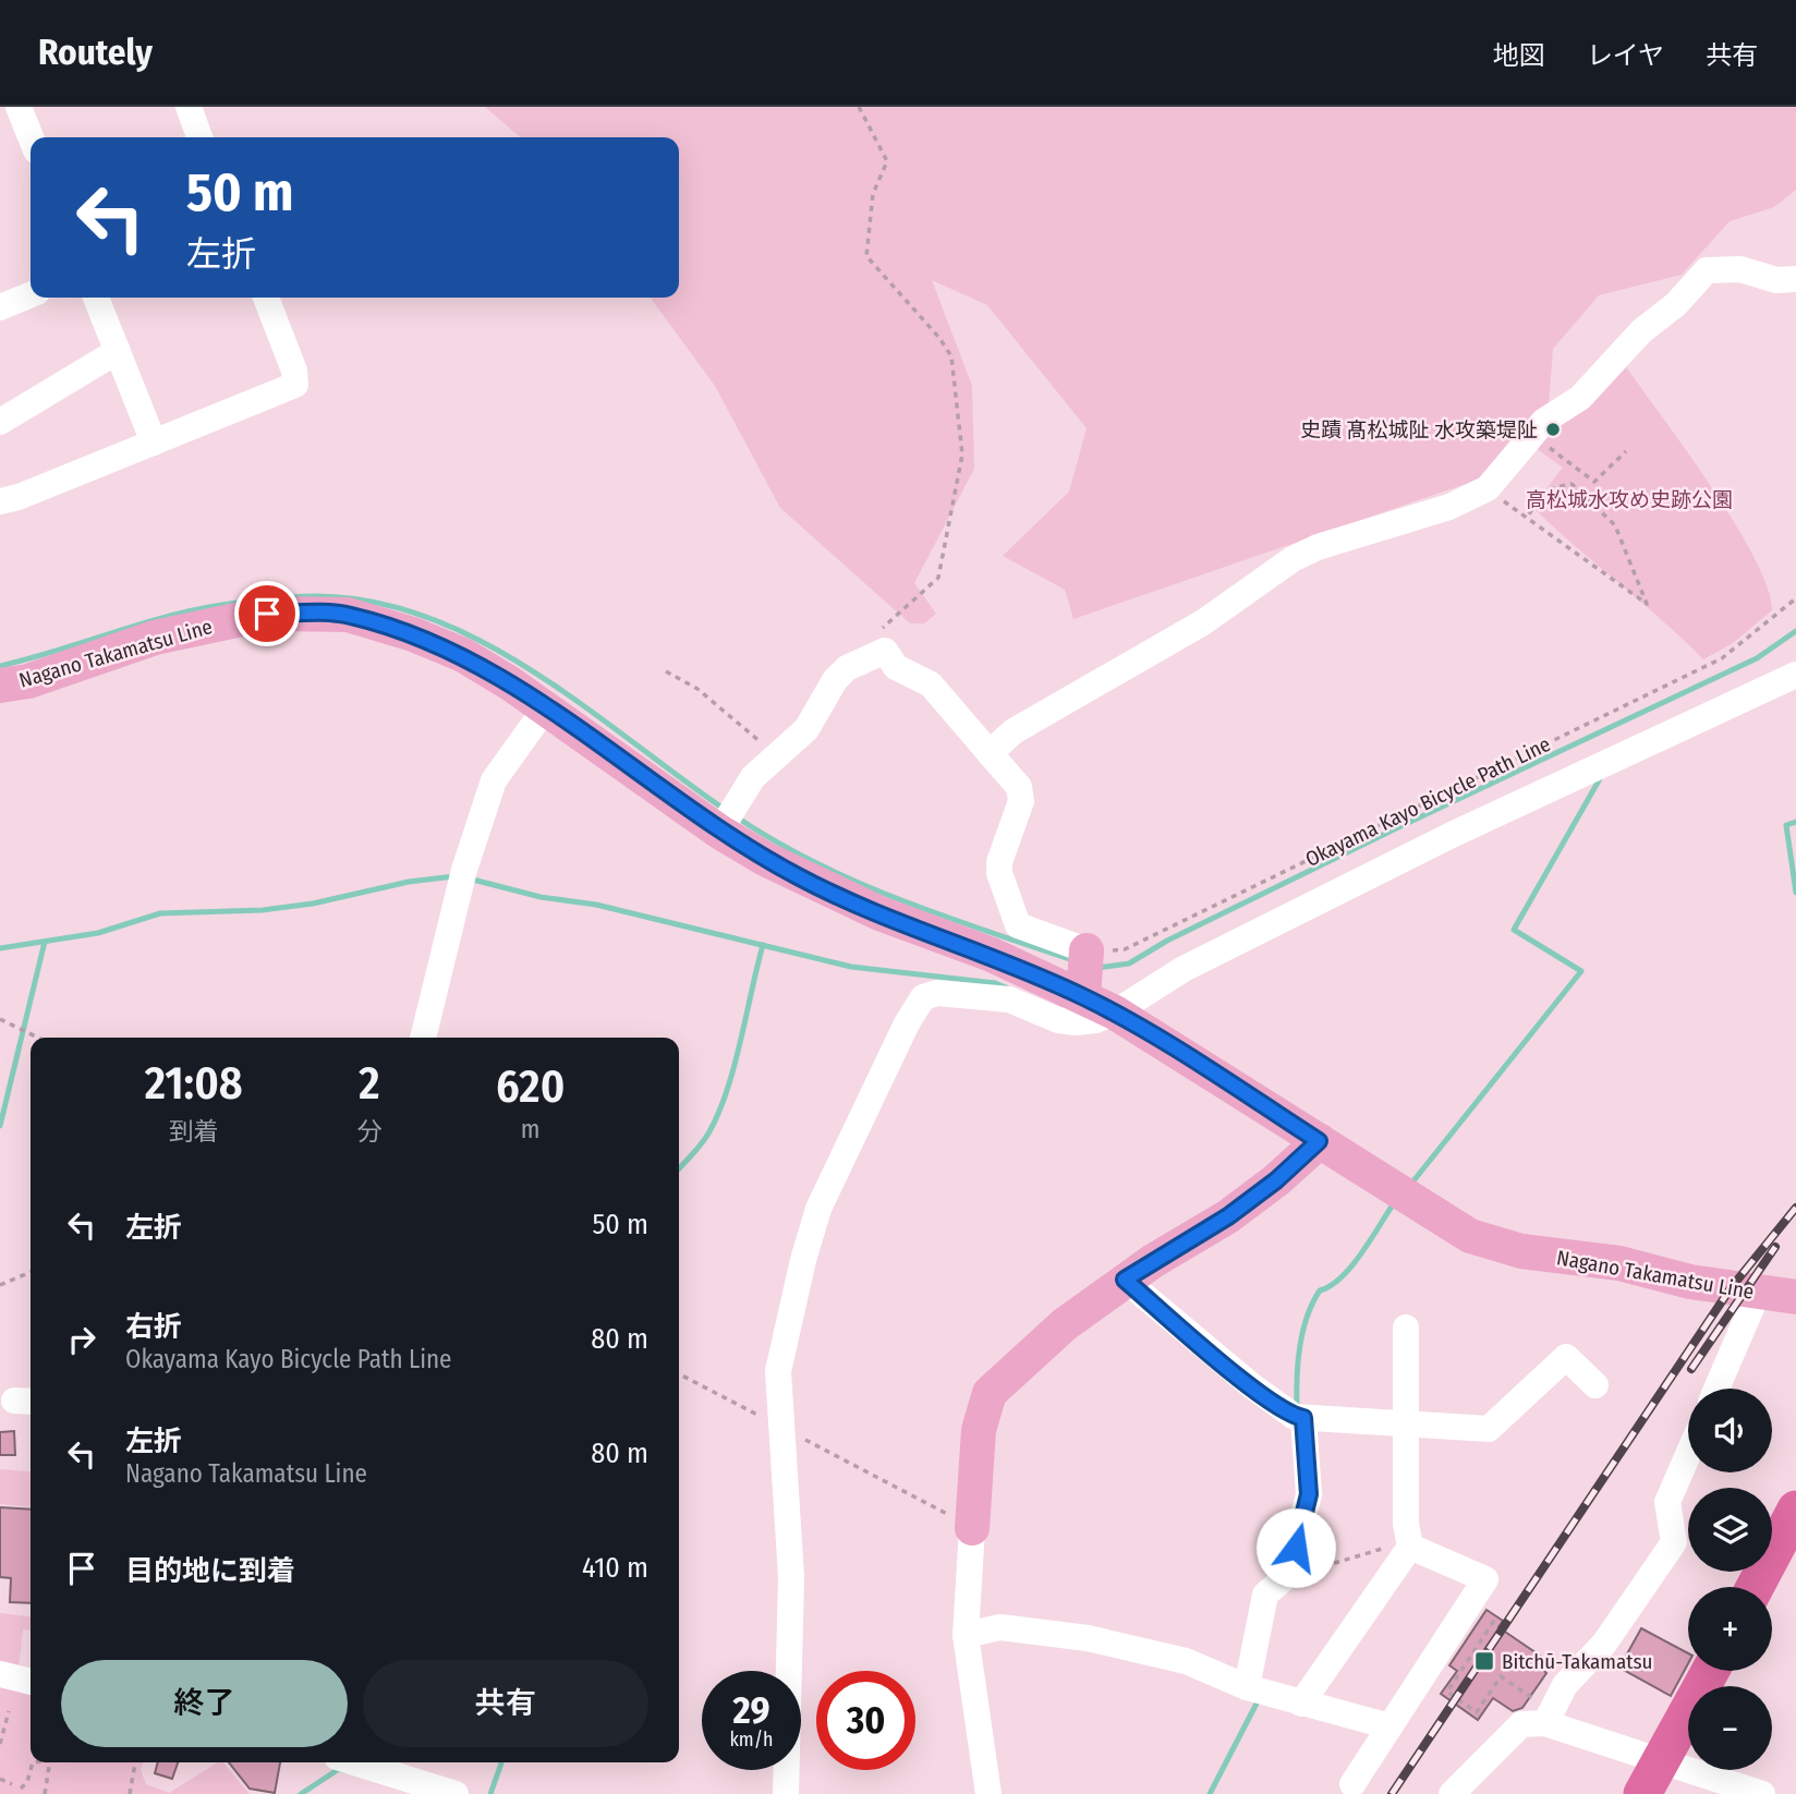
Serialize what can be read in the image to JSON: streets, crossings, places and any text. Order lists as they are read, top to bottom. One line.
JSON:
{"streets":{"main road":["Nagano Takamatsu Line"],"path":["Okayama Kayo Bicycle Path Line"]},"crossings":[["Nagano Takamatsu Line","Okayama Kayo Bicycle Path Line"]],"parks":["高松城水攻め史跡公園"],"places":{"other":["史蹟 髙松城阯 水攻築堤阯"],"transit":["Bitchū-Takamatsu"]},"page":{"header":"Routely","nav":["地図","レイヤ","共有"],"turn":["50 m","左折"],"eta":["21:08","到着","2","分","620","m"],"list":[{"name":"左折","value":"50 m"},{"name":"右折","note":"Okayama Kayo Bicycle Path Line","value":"80 m"},{"name":"左折","note":"Nagano Takamatsu Line","value":"80 m"},{"name":"目的地に到着","value":"410 m"}],"map_buttons":["+","−"],"buttons":["終了","共有"],"speed":"29 km/h","limit":"30"}}
